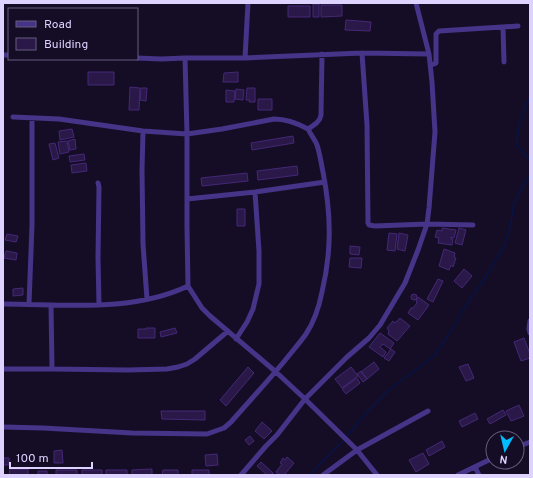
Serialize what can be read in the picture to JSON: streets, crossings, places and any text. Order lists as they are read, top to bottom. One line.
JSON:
{"legend":["Road","Building"],"scale_bar":"100 m","north":"bottom"}
